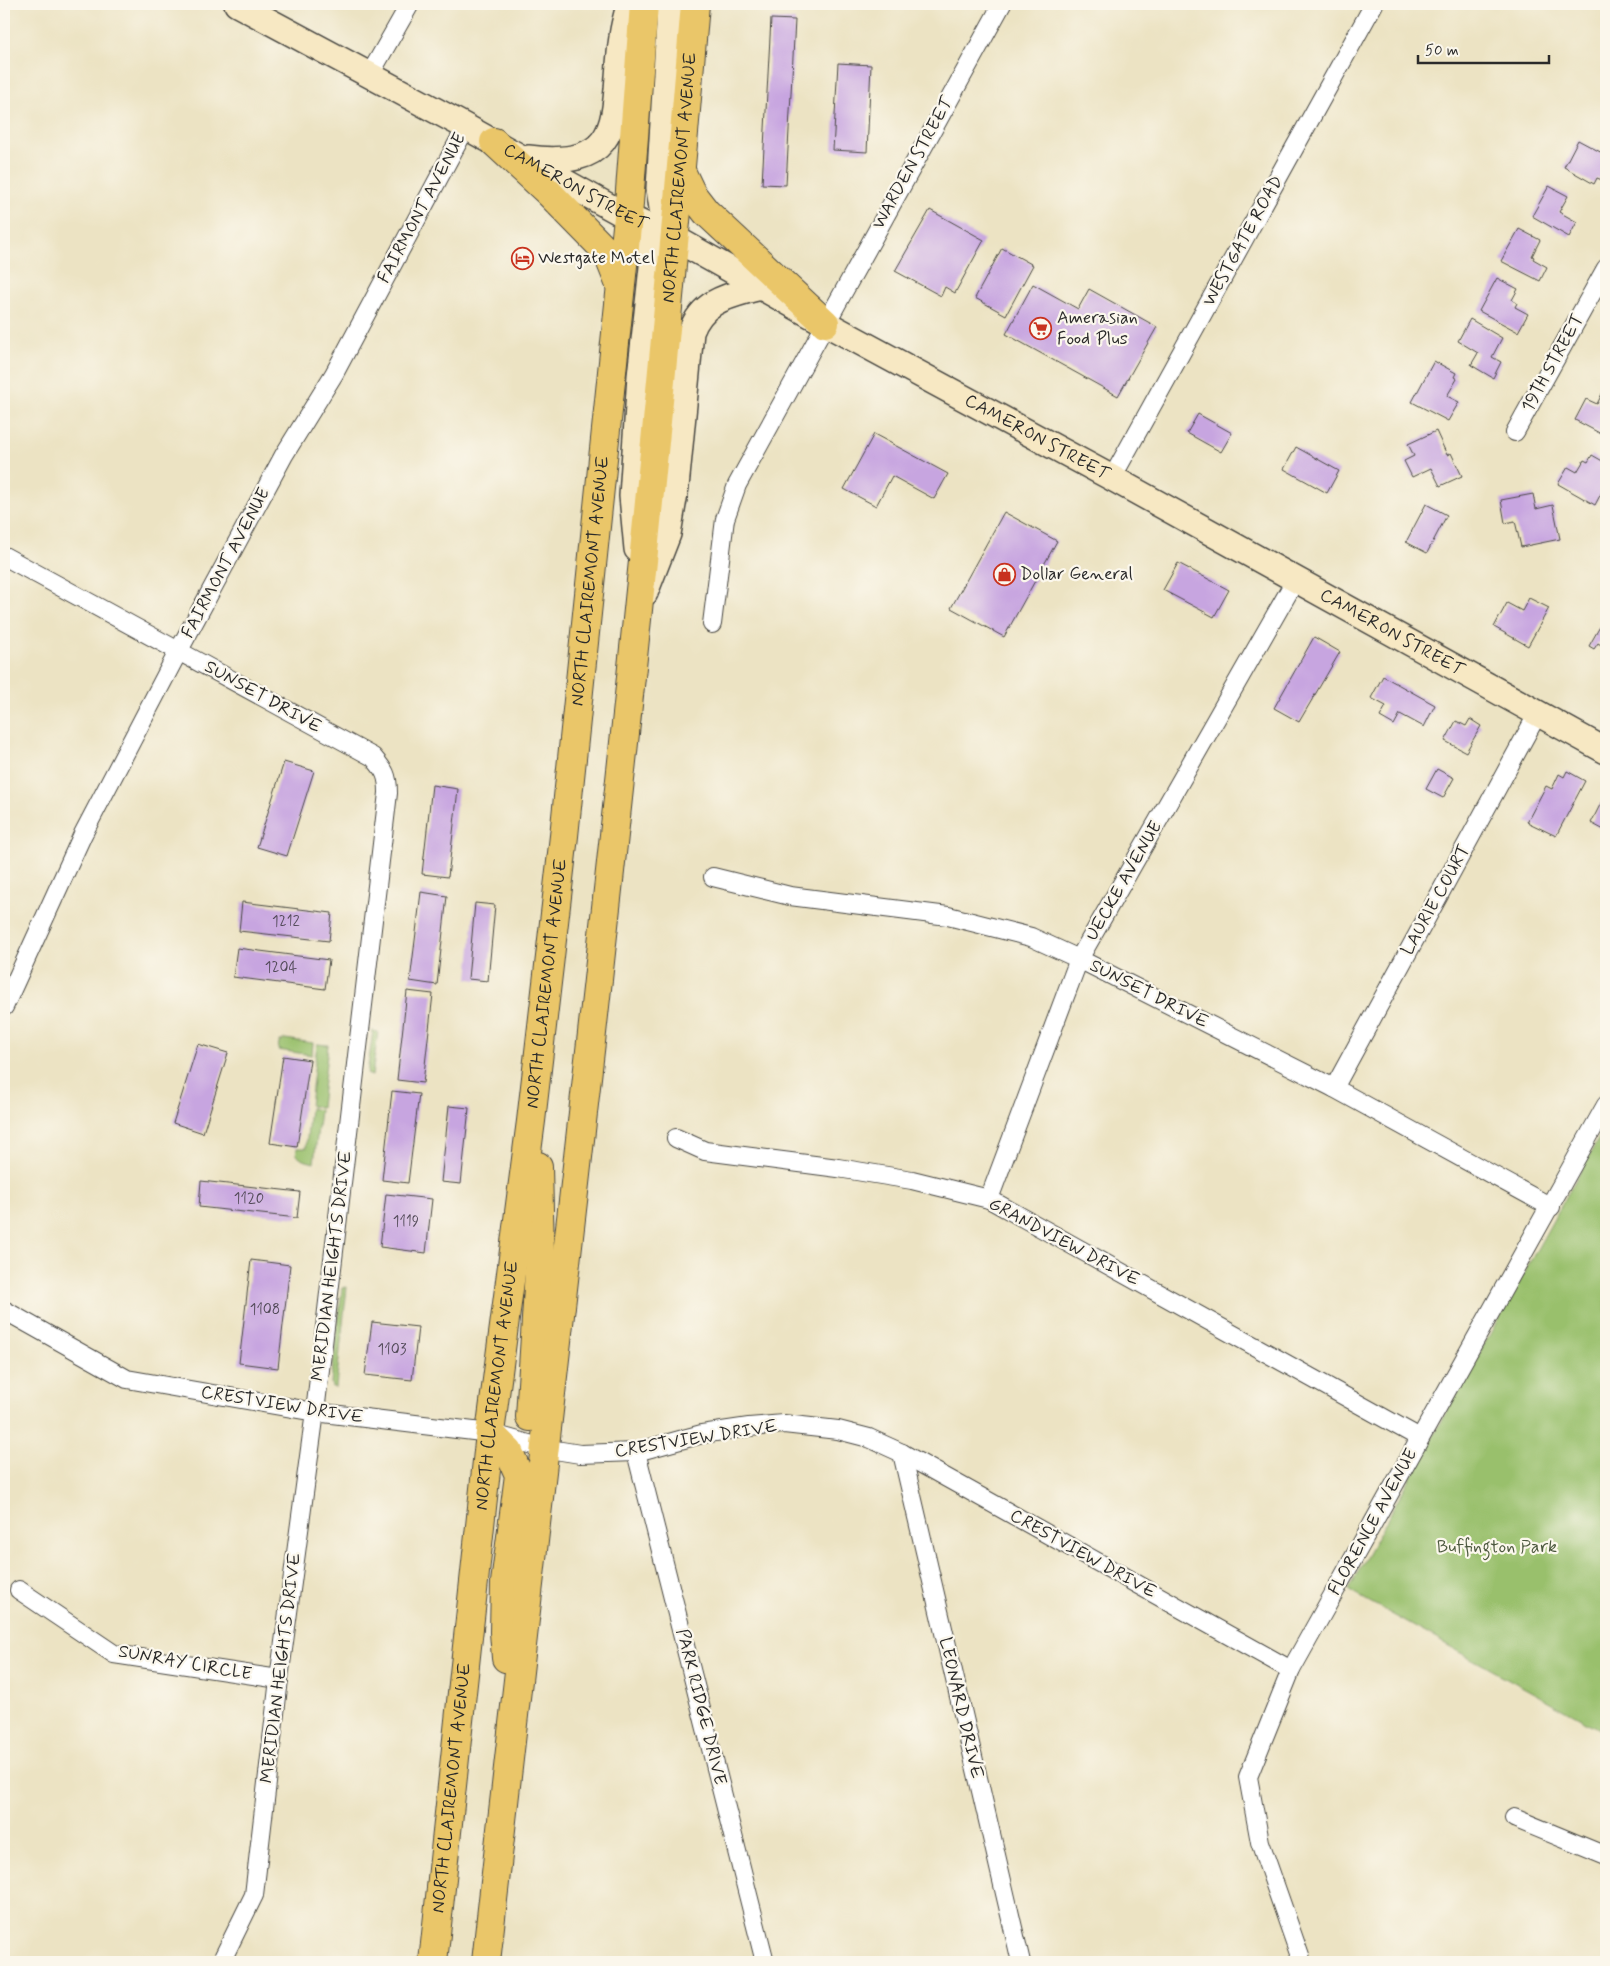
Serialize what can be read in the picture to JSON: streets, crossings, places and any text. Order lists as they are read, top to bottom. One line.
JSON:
{"streets":{"main road":["NORTH CLAIREMONT AVENUE","CAMERON STREET"],"street":["WARDEN STREET","FAIRMONT AVENUE","WESTGATE ROAD","19TH STREET","SUNSET DRIVE","UECKE AVENUE","LAURIE COURT","GRANDVIEW DRIVE","MERIDIAN HEIGHTS DRIVE","CRESTVIEW DRIVE","FLORENCE AVENUE","SUNRAY CIRCLE","PARK RIDGE DRIVE","LEONARD DRIVE"]},"crossings":[["WARDEN STREET","CAMERON STREET"],["NORTH CLAIREMONT AVENUE","CAMERON STREET"],["NORTH CLAIREMONT AVENUE","CRESTVIEW DRIVE"],["CAMERON STREET","FAIRMONT AVENUE"],["CAMERON STREET","WESTGATE ROAD"],["CAMERON STREET","UECKE AVENUE"],["CAMERON STREET","LAURIE COURT"],["FAIRMONT AVENUE","SUNSET DRIVE"],["SUNSET DRIVE","UECKE AVENUE"],["SUNSET DRIVE","LAURIE COURT"],["SUNSET DRIVE","MERIDIAN HEIGHTS DRIVE"],["SUNSET DRIVE","FLORENCE AVENUE"],["UECKE AVENUE","GRANDVIEW DRIVE"],["GRANDVIEW DRIVE","FLORENCE AVENUE"],["MERIDIAN HEIGHTS DRIVE","CRESTVIEW DRIVE"],["MERIDIAN HEIGHTS DRIVE","SUNRAY CIRCLE"],["CRESTVIEW DRIVE","FLORENCE AVENUE"],["CRESTVIEW DRIVE","PARK RIDGE DRIVE"],["CRESTVIEW DRIVE","LEONARD DRIVE"]],"parks":["Buffington Park"],"places":{"hotel":["Westgate Motel"],"supermarket":["Amerasian Food Plus"],"shop":["Dollar General"]},"house_numbers":["1212","1204","1120","1119","1108","1103"],"scale_bar":"50 m"}
